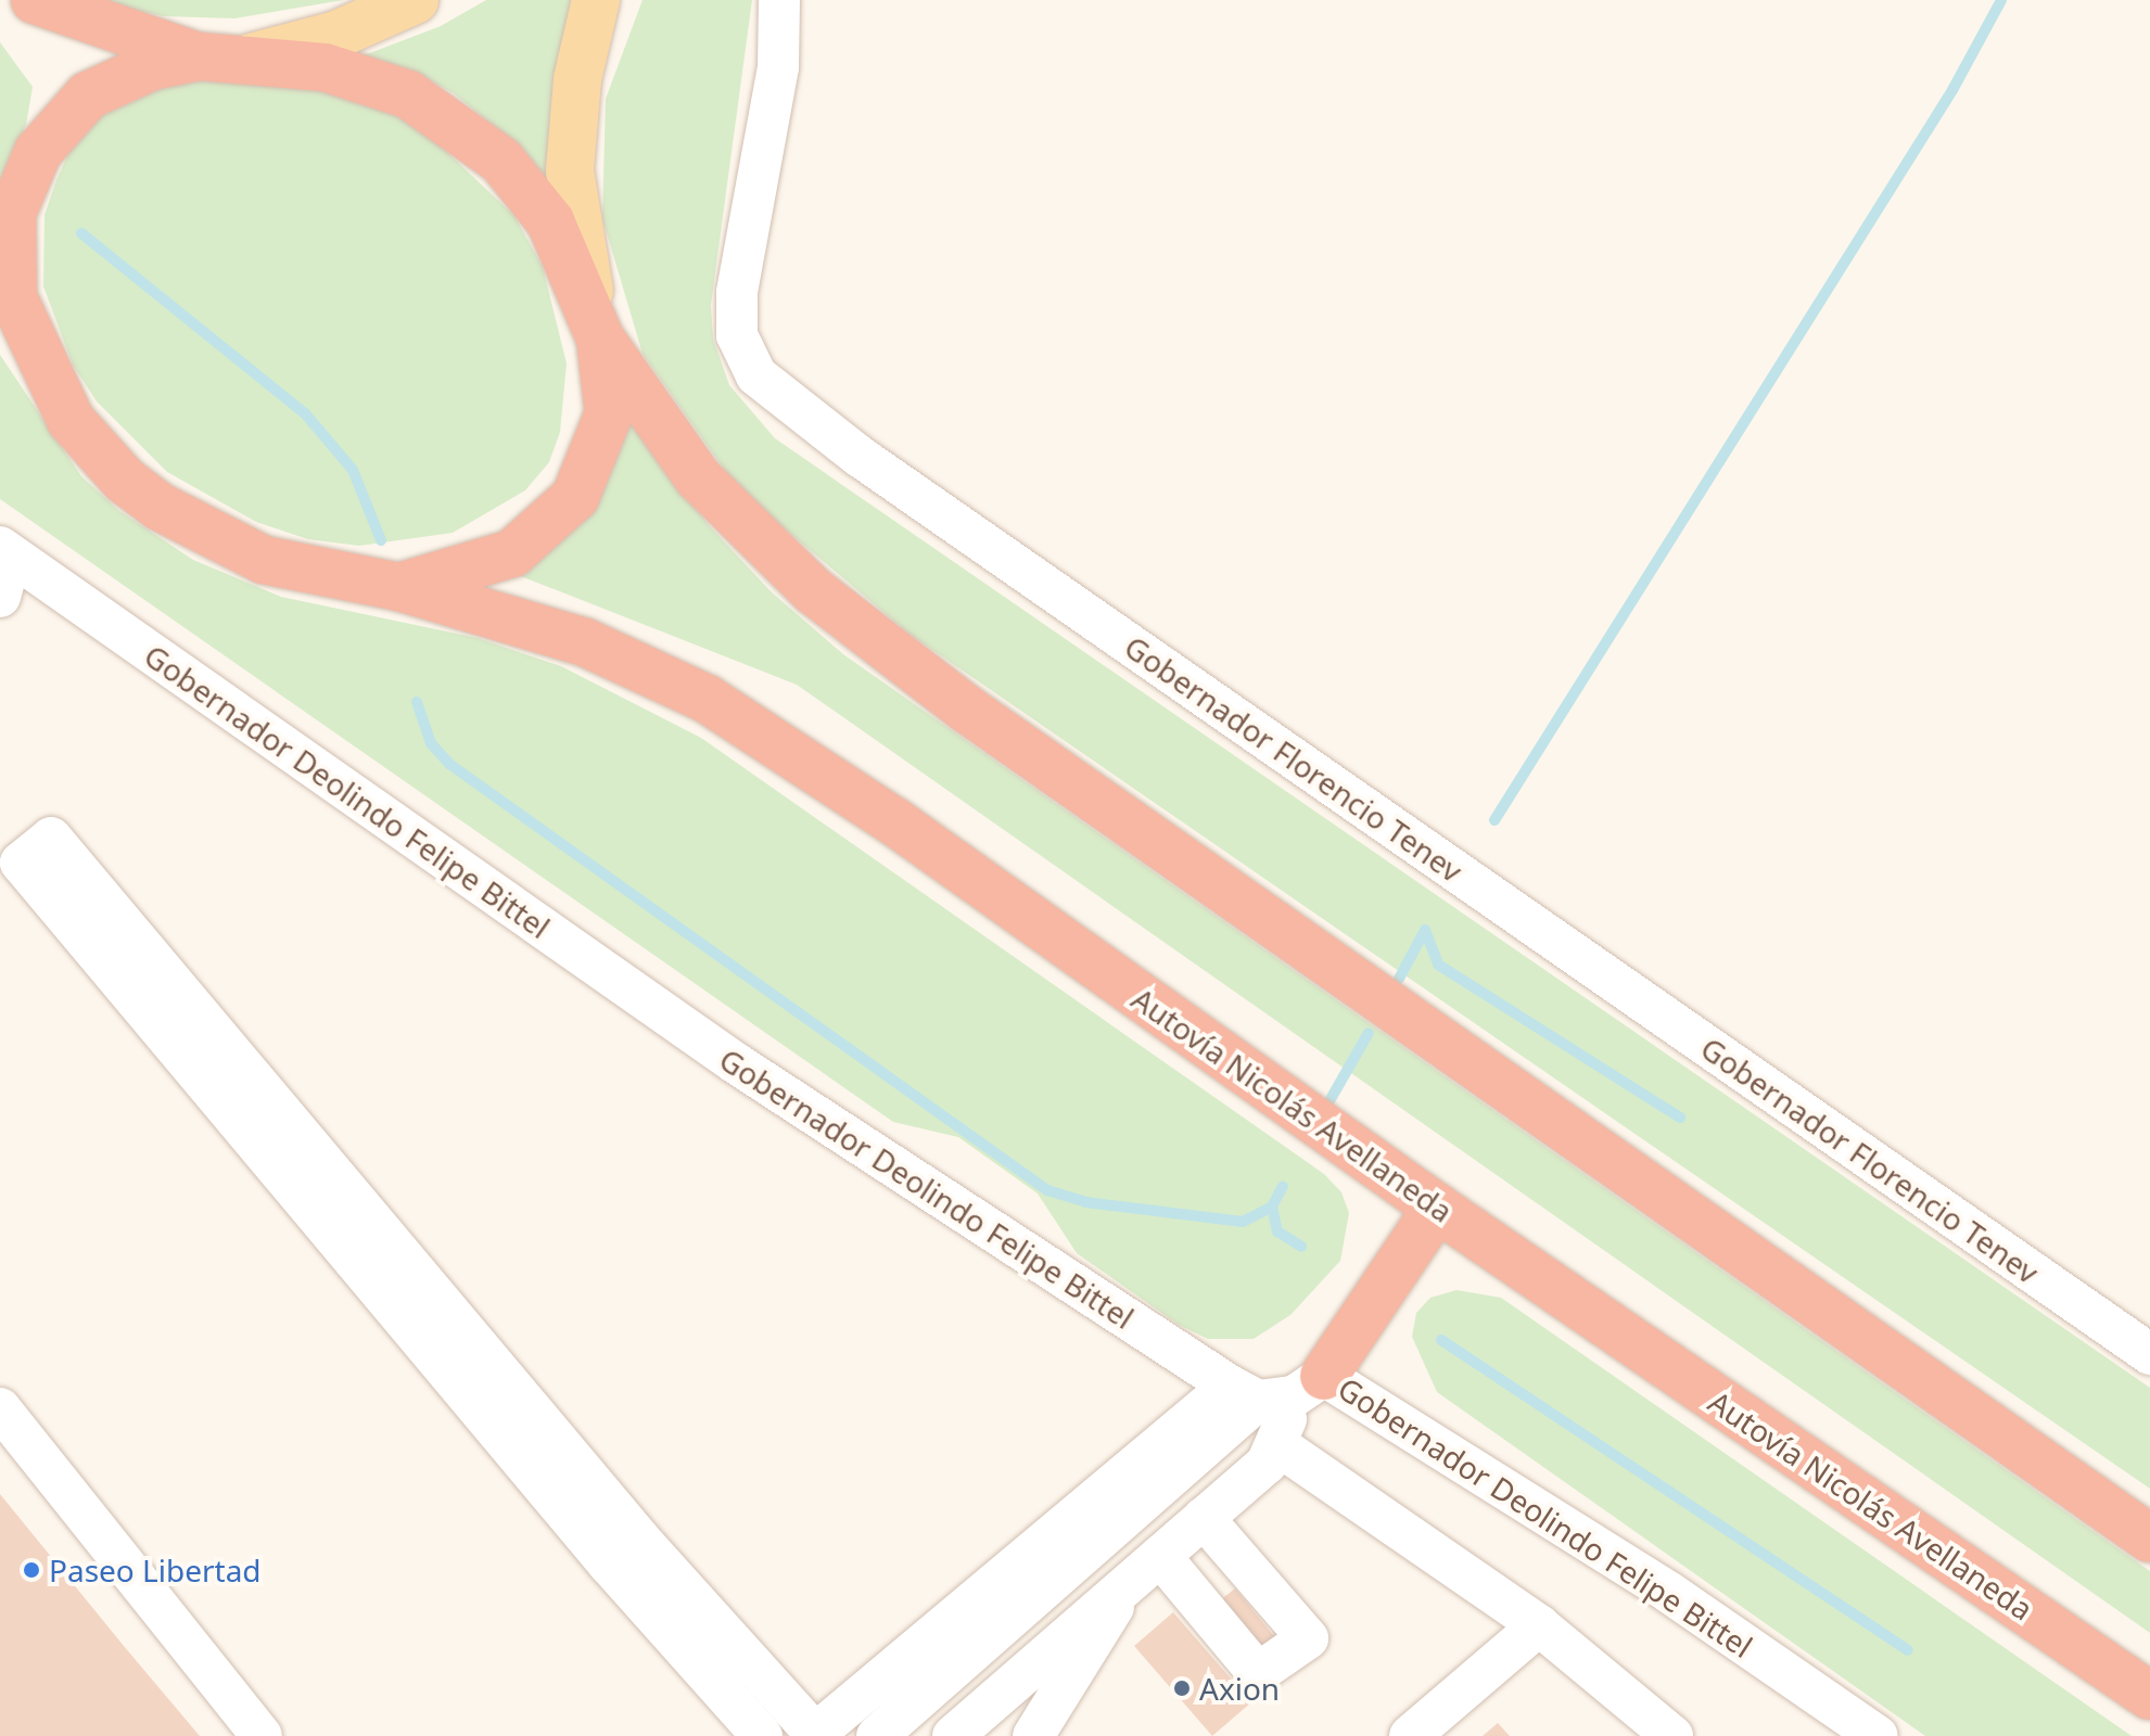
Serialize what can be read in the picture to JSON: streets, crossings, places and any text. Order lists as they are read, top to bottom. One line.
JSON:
{"streets":{"highway":["Autovía Nicolás Avellaneda"],"street":["Gobernador Florencio Tenev","Gobernador Deolindo Felipe Bittel"]},"places":["Paseo Libertad","Axion"]}
